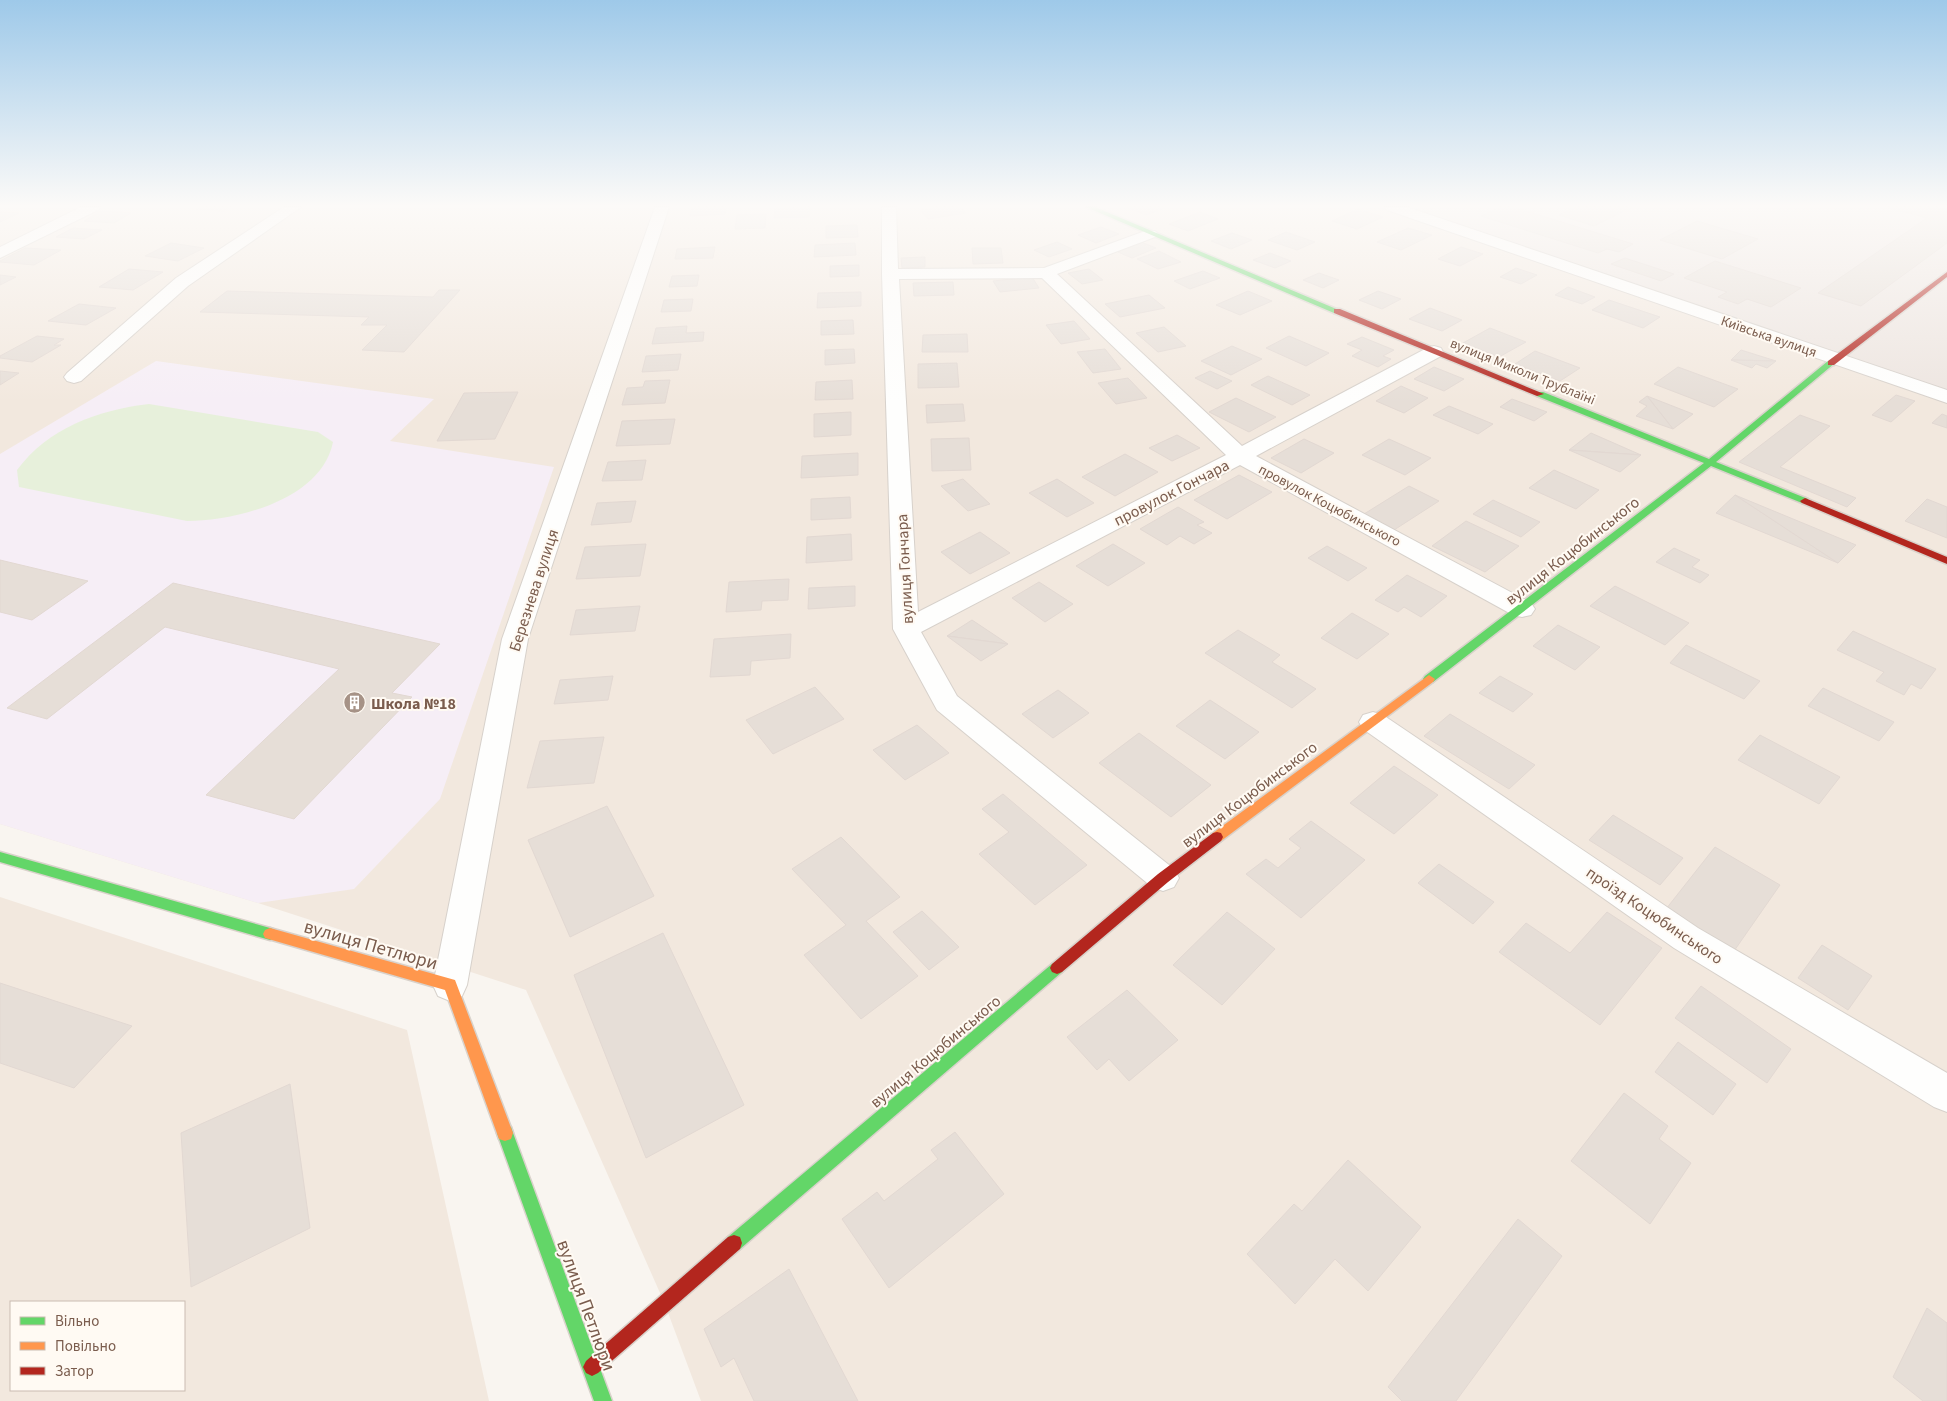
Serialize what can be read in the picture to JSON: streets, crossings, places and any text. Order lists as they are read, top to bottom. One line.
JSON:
{"streets":{"street":["Київська вулиця","вулиця Миколи Трублаїні","провулок Гончара","провулок Коцюбинського","вулиця Коцюбинського","вулиця Гончара","Березнева вулиця","проїзд Коцюбинського","вулиця Петлюри"]},"crossings":[["Київська вулиця","вулиця Коцюбинського"],["вулиця Миколи Трублаїні","провулок Гончара"],["вулиця Миколи Трублаїні","вулиця Коцюбинського"],["провулок Гончара","провулок Коцюбинського"],["провулок Гончара","вулиця Гончара"],["провулок Коцюбинського","вулиця Коцюбинського"],["вулиця Коцюбинського","вулиця Гончара"],["вулиця Коцюбинського","проїзд Коцюбинського"],["вулиця Коцюбинського","вулиця Петлюри"],["Березнева вулиця","вулиця Петлюри"]],"places":{"building":["Школа №18"]},"legend":["Вільно","Повільно","Затор"]}
